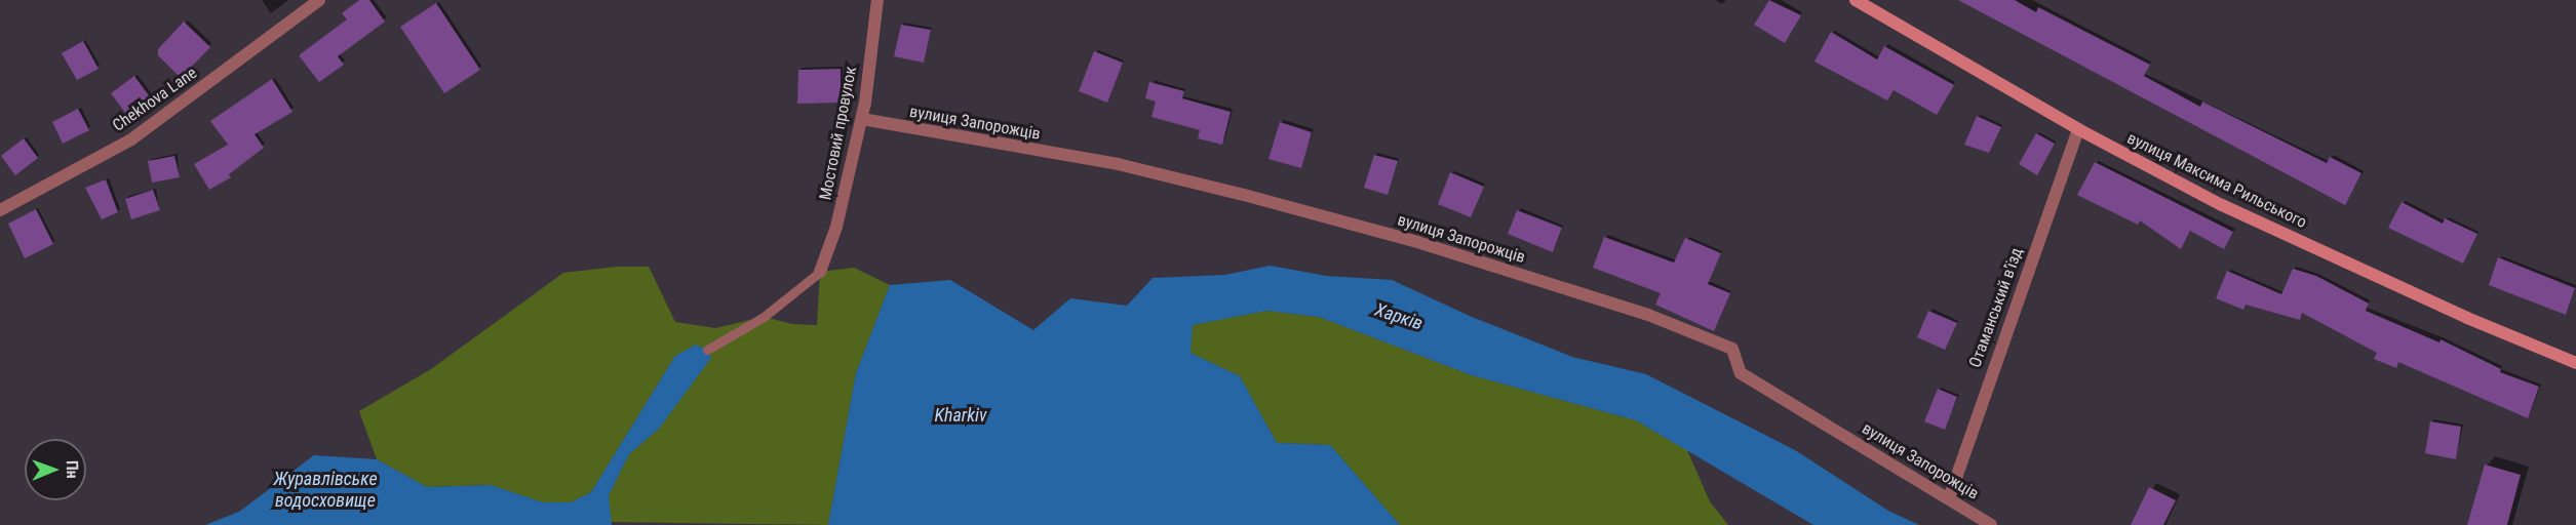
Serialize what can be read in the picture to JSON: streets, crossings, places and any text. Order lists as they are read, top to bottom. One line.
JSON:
{"streets":{"main road":["вулиця Максима Рильського"],"street":["Chekhova Lane","вулиця Запорожців","Мостовий провулок","Отаманський в'їзд"]},"crossings":[["вулиця Запорожців","Мостовий провулок"],["вулиця Запорожців","Отаманський в'їзд"],["вулиця Максима Рильського","Отаманський в'їзд"]],"water":["Харків","Kharkiv","Журавлівське водосховище"],"north":"right"}
